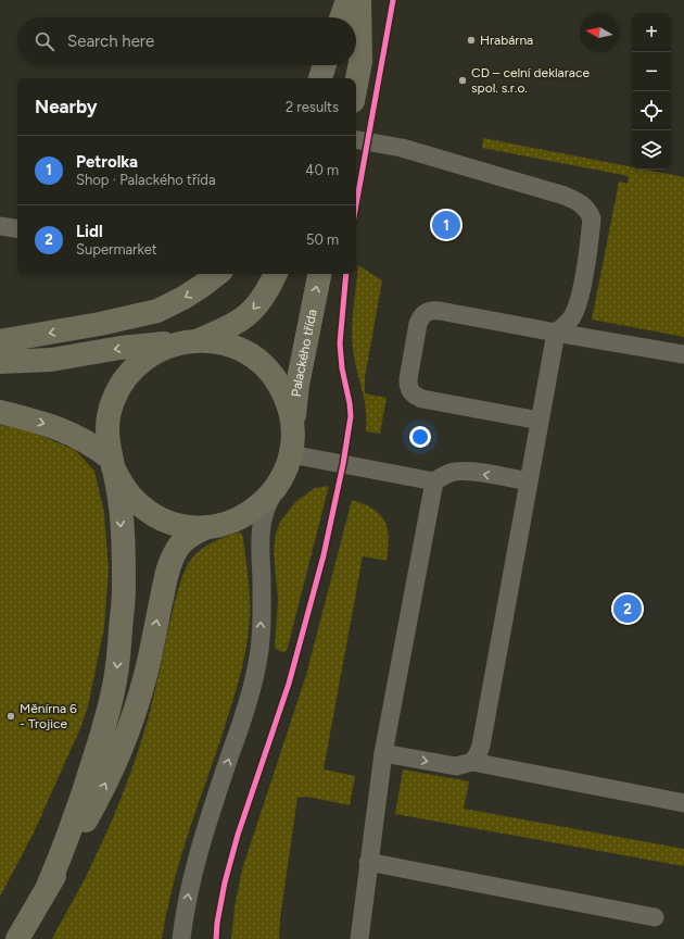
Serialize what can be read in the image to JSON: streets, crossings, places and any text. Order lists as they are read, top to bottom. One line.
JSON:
{"streets":{"main road":["Palackého třída"]},"one_way":["Palackého třída"],"places":["Hrabárna","CD – celní deklarace spol. s.r.o.","Měnírna 6 - Trojice"],"north":"left","page":{"map_buttons":["+","−"],"search":"Search here","heading":["Nearby","2 results"],"list":[{"mark":"1","name":"Petrolka","note":"Shop · Palackého třída","value":"40 m"},{"mark":"2","name":"Lidl","note":"Supermarket","value":"50 m"}],"pins":["1","2"]}}
